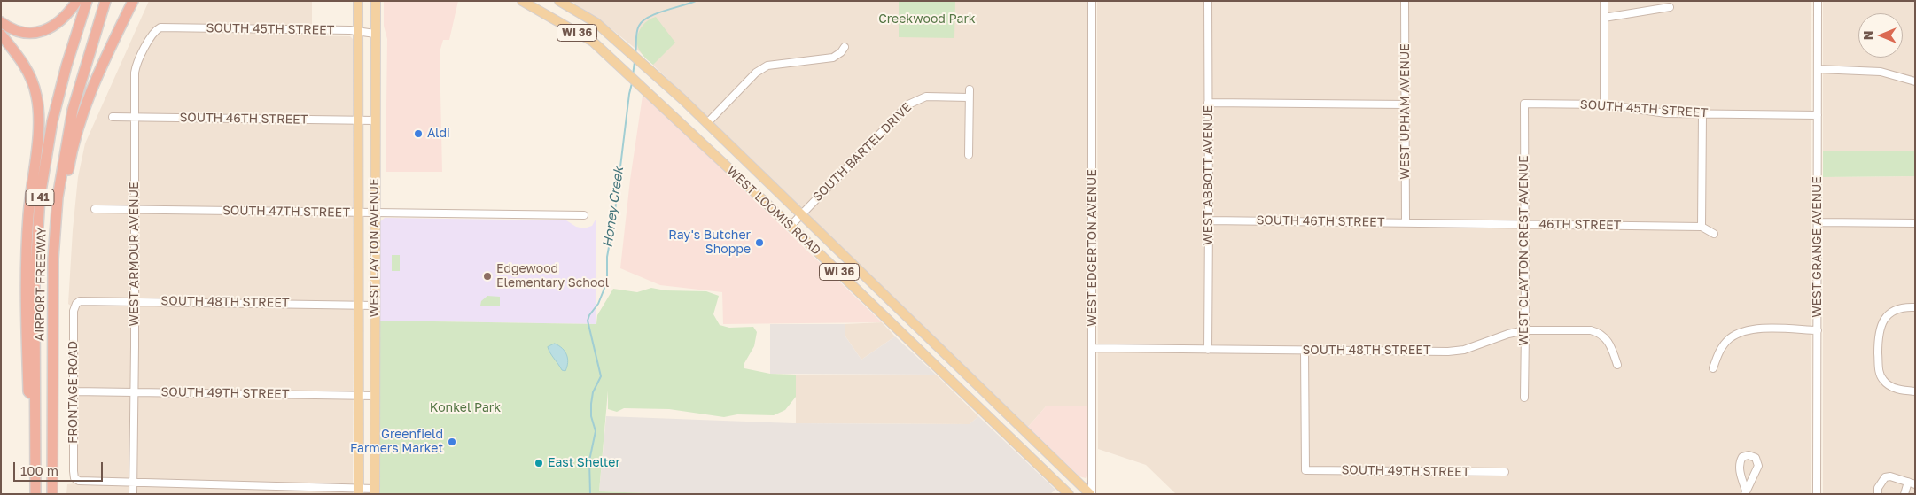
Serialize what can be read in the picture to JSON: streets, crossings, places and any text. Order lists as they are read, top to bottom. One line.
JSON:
{"streets":{"highway":["I 41","AIRPORT FREEWAY"],"main road":["WI 36","WEST LOOMIS ROAD","WEST LAYTON AVENUE"],"street":["SOUTH 45TH STREET","WEST UPHAM AVENUE","SOUTH 46TH STREET","SOUTH BARTEL DRIVE","WEST ABBOTT AVENUE","SOUTH 47TH STREET","46TH STREET","WEST GRANGE AVENUE","WEST EDGERTON AVENUE","WEST CLAYTON CREST AVENUE","WEST ARMOUR AVENUE","SOUTH 48TH STREET","FRONTAGE ROAD","SOUTH 49TH STREET"]},"crossings":[["SOUTH 45TH STREET","WEST GRANGE AVENUE"],["SOUTH 45TH STREET","WEST LAYTON AVENUE"],["SOUTH 45TH STREET","WEST CLAYTON CREST AVENUE"],["SOUTH 45TH STREET","WEST ARMOUR AVENUE"],["WEST UPHAM AVENUE","SOUTH 46TH STREET"],["SOUTH 46TH STREET","WEST ABBOTT AVENUE"],["SOUTH 46TH STREET","46TH STREET"],["SOUTH 46TH STREET","WEST LAYTON AVENUE"],["SOUTH 46TH STREET","WEST ARMOUR AVENUE"],["SOUTH BARTEL DRIVE","WEST LOOMIS ROAD"],["WEST ABBOTT AVENUE","SOUTH 48TH STREET"],["WEST LOOMIS ROAD","WEST EDGERTON AVENUE"],["SOUTH 47TH STREET","WEST LAYTON AVENUE"],["SOUTH 47TH STREET","WEST ARMOUR AVENUE"],["46TH STREET","WEST CLAYTON CREST AVENUE"],["WEST LAYTON AVENUE","SOUTH 48TH STREET"],["WEST LAYTON AVENUE","SOUTH 49TH STREET"],["WEST EDGERTON AVENUE","SOUTH 48TH STREET"],["WEST CLAYTON CREST AVENUE","SOUTH 48TH STREET"],["WEST ARMOUR AVENUE","SOUTH 48TH STREET"],["WEST ARMOUR AVENUE","FRONTAGE ROAD"],["WEST ARMOUR AVENUE","SOUTH 49TH STREET"],["SOUTH 48TH STREET","FRONTAGE ROAD"],["SOUTH 48TH STREET","SOUTH 49TH STREET"],["FRONTAGE ROAD","SOUTH 49TH STREET"]],"water":["Honey Creek"],"parks":["Creekwood Park","Konkel Park"],"places":["Aldi","Ray's Butcher Shoppe","Edgewood Elementary School","Greenfield Farmers Market","East Shelter"],"scale_bar":"100 m","north":"left"}
